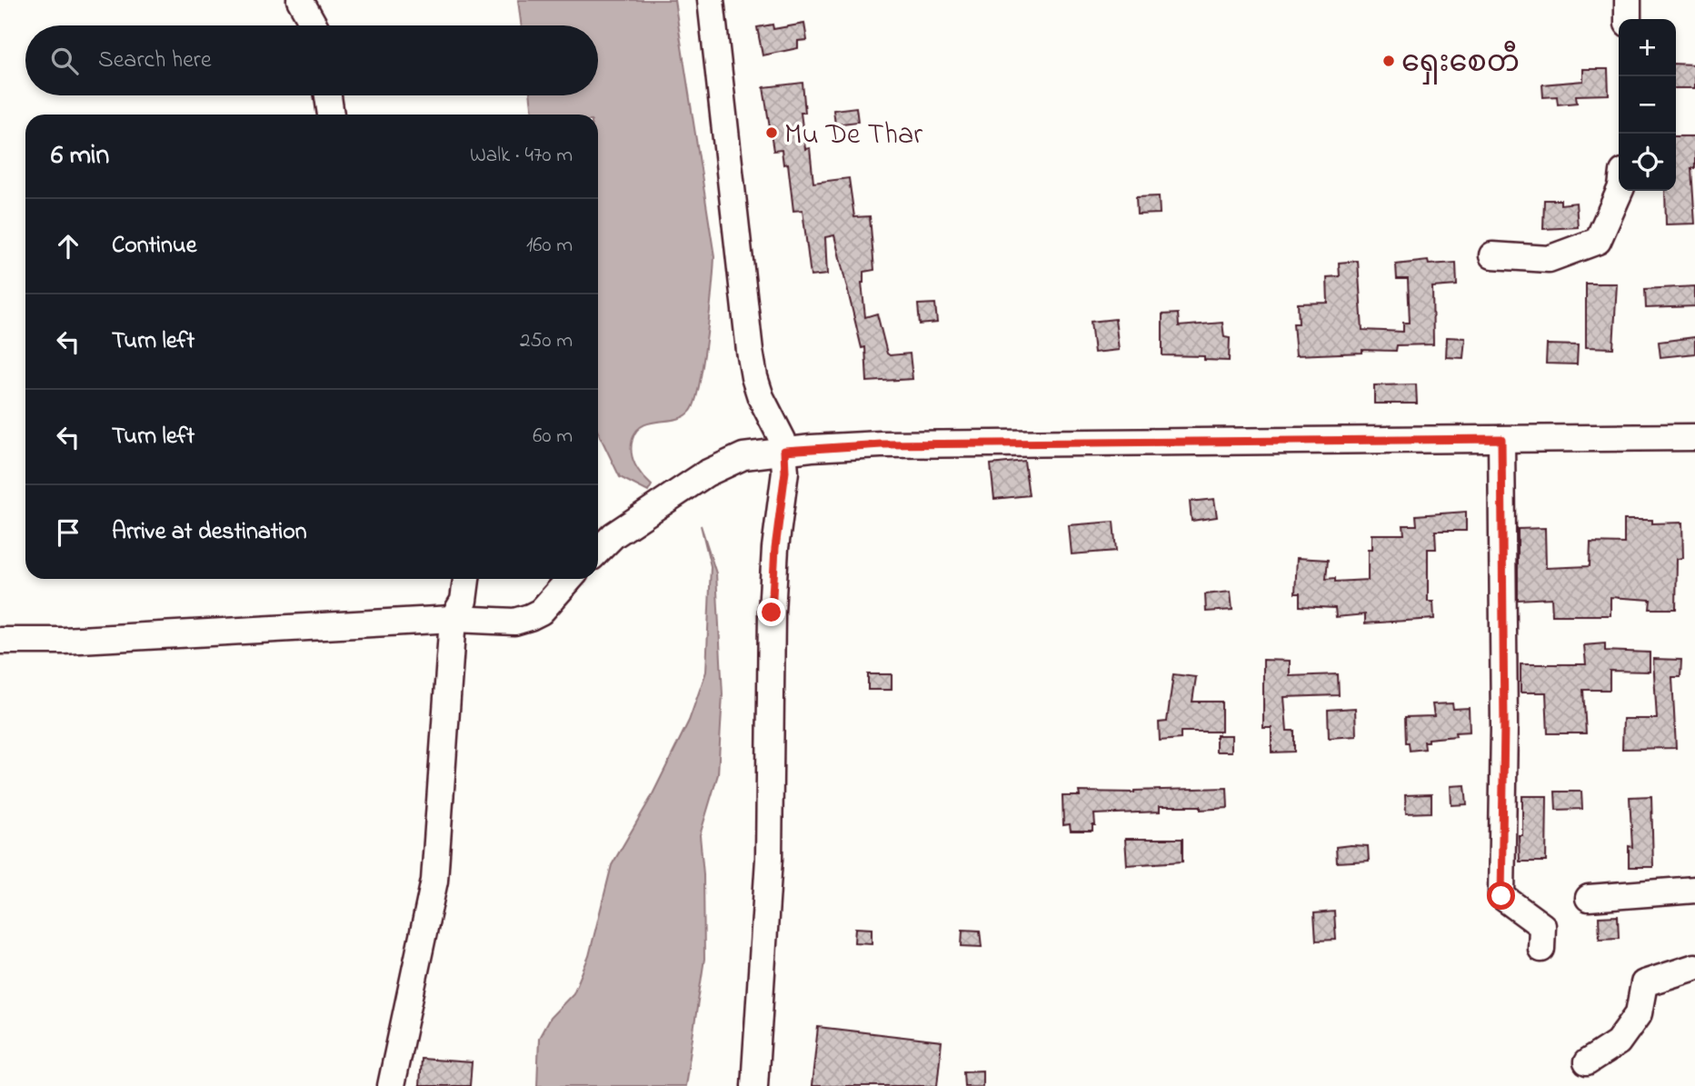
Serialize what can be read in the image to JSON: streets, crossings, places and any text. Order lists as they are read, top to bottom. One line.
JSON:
{"places":["ရှေးစေတီ","Mu De Thar"],"page":{"map_buttons":["+","−"],"search":"Search here","heading":["6 min","Walk · 470 m"],"list":[["Continue","160 m"],["Turn left","250 m"],["Turn left","60 m"],"Arrive at destination"]}}
